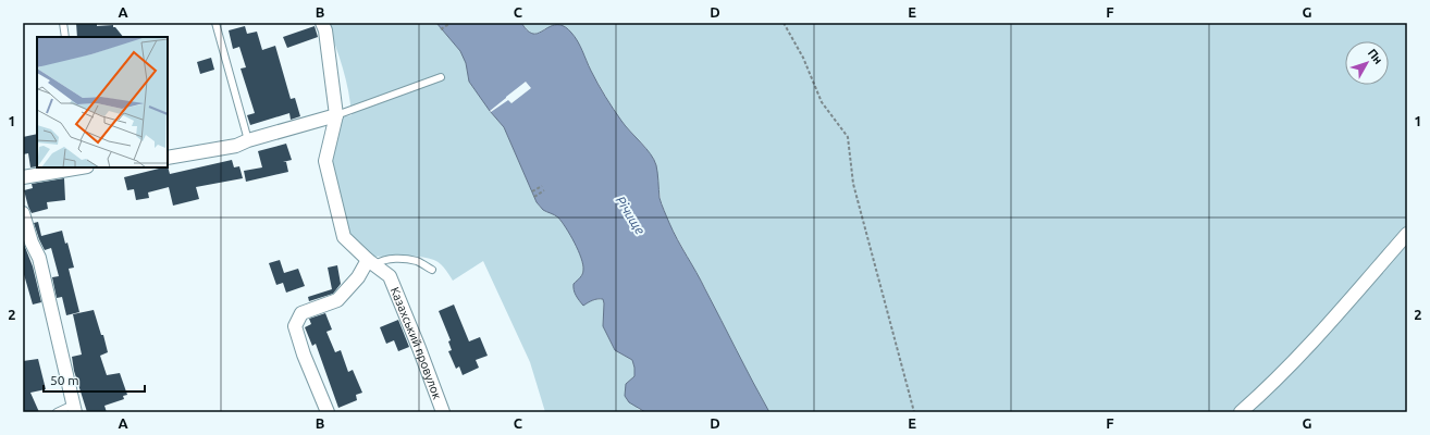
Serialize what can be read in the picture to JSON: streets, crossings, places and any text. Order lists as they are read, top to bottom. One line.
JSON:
{"streets":{"street":["Казахський провулок"]},"water":["Річище"],"scale_bar":"50 m","north":"top right","grid":{"columns":["A","B","C","D","E","F","G"],"rows":["1","2"]}}
